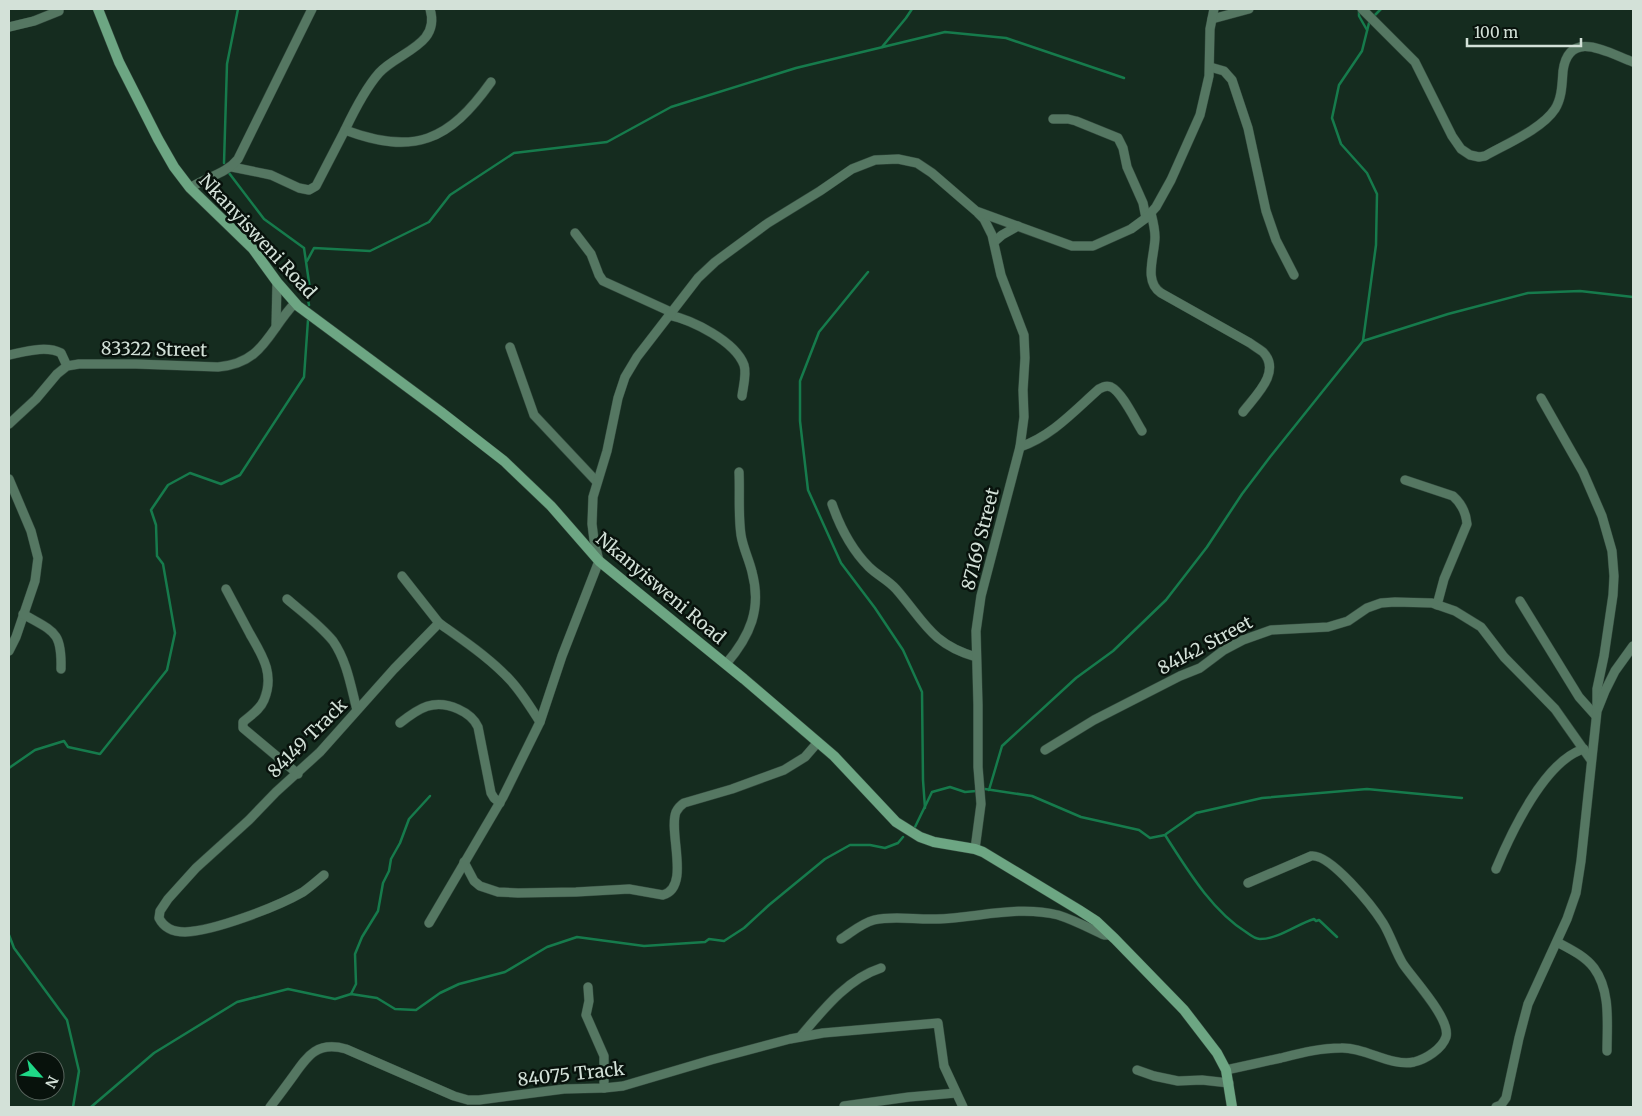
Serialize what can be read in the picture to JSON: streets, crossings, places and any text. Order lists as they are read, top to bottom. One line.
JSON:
{"streets":{"street":["Nkanyisweni Road","83322 Street","87169 Street","84142 Street","84149 Track","84075 Track"]},"crossings":[["Nkanyisweni Road","83322 Street"],["Nkanyisweni Road","87169 Street"]],"scale_bar":"100 m","north":"bottom right"}
